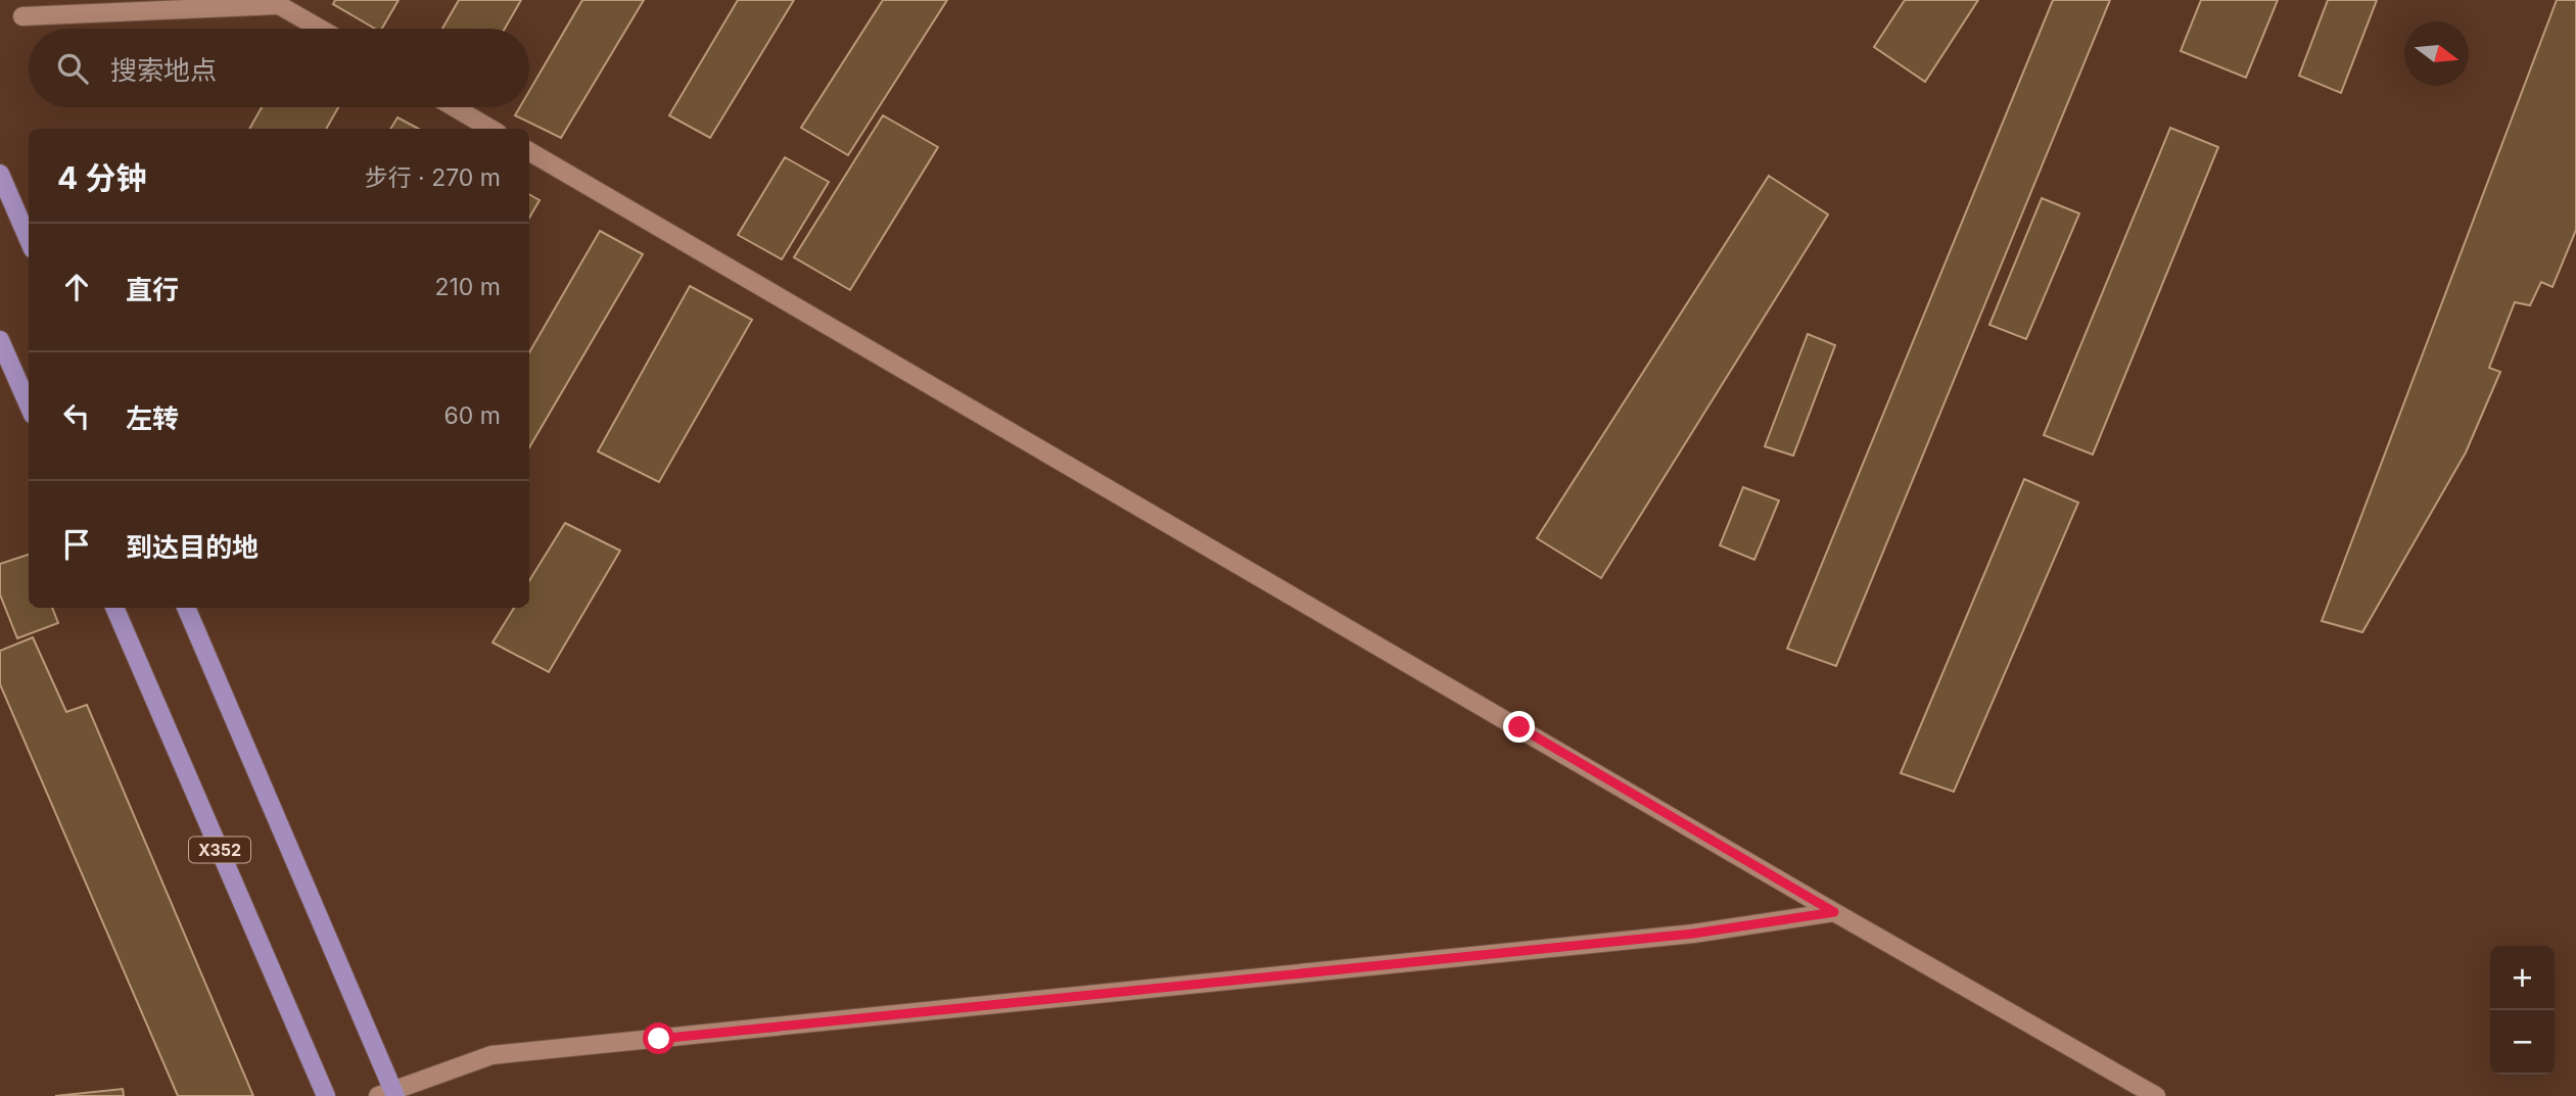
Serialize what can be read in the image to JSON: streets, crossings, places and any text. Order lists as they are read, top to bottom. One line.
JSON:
{"streets":{"main road":["X352"]},"north":"right","page":{"search":"搜索地点","heading":["4 分钟","步行 · 270 m"],"list":[["直行","210 m"],["左转","60 m"],"到达目的地"],"map_buttons":["+","−"]}}
